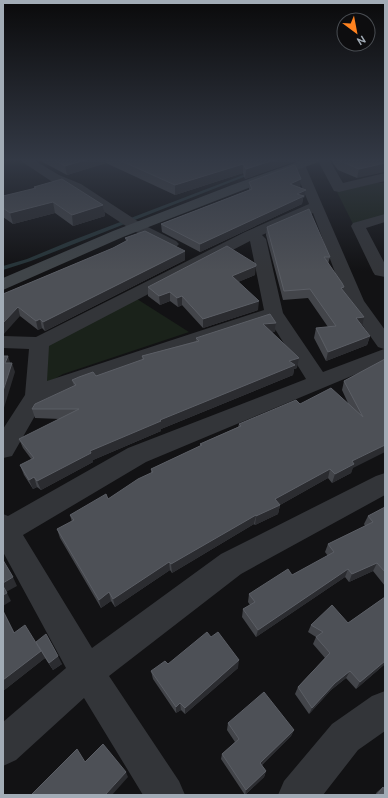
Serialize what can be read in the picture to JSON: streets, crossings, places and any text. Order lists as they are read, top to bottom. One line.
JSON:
{"north":"bottom right"}
